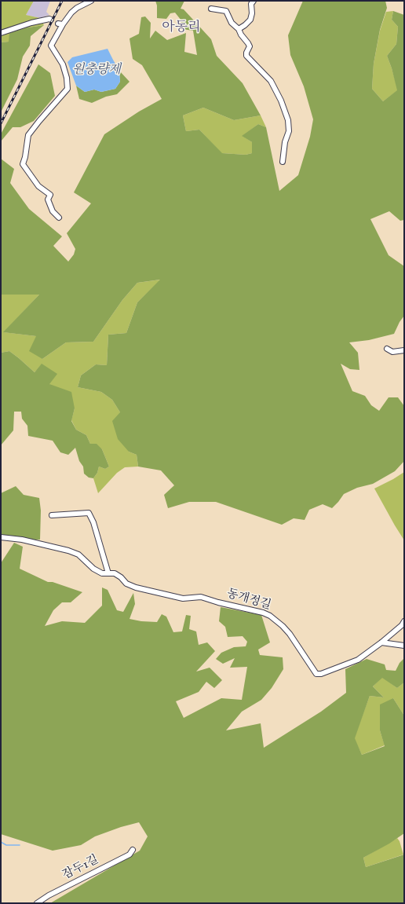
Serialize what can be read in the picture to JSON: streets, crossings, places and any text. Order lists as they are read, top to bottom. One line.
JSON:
{"streets":{"street":["동개정길","잠두1길"]},"districts":["아동리"],"water":["원충량제"]}
